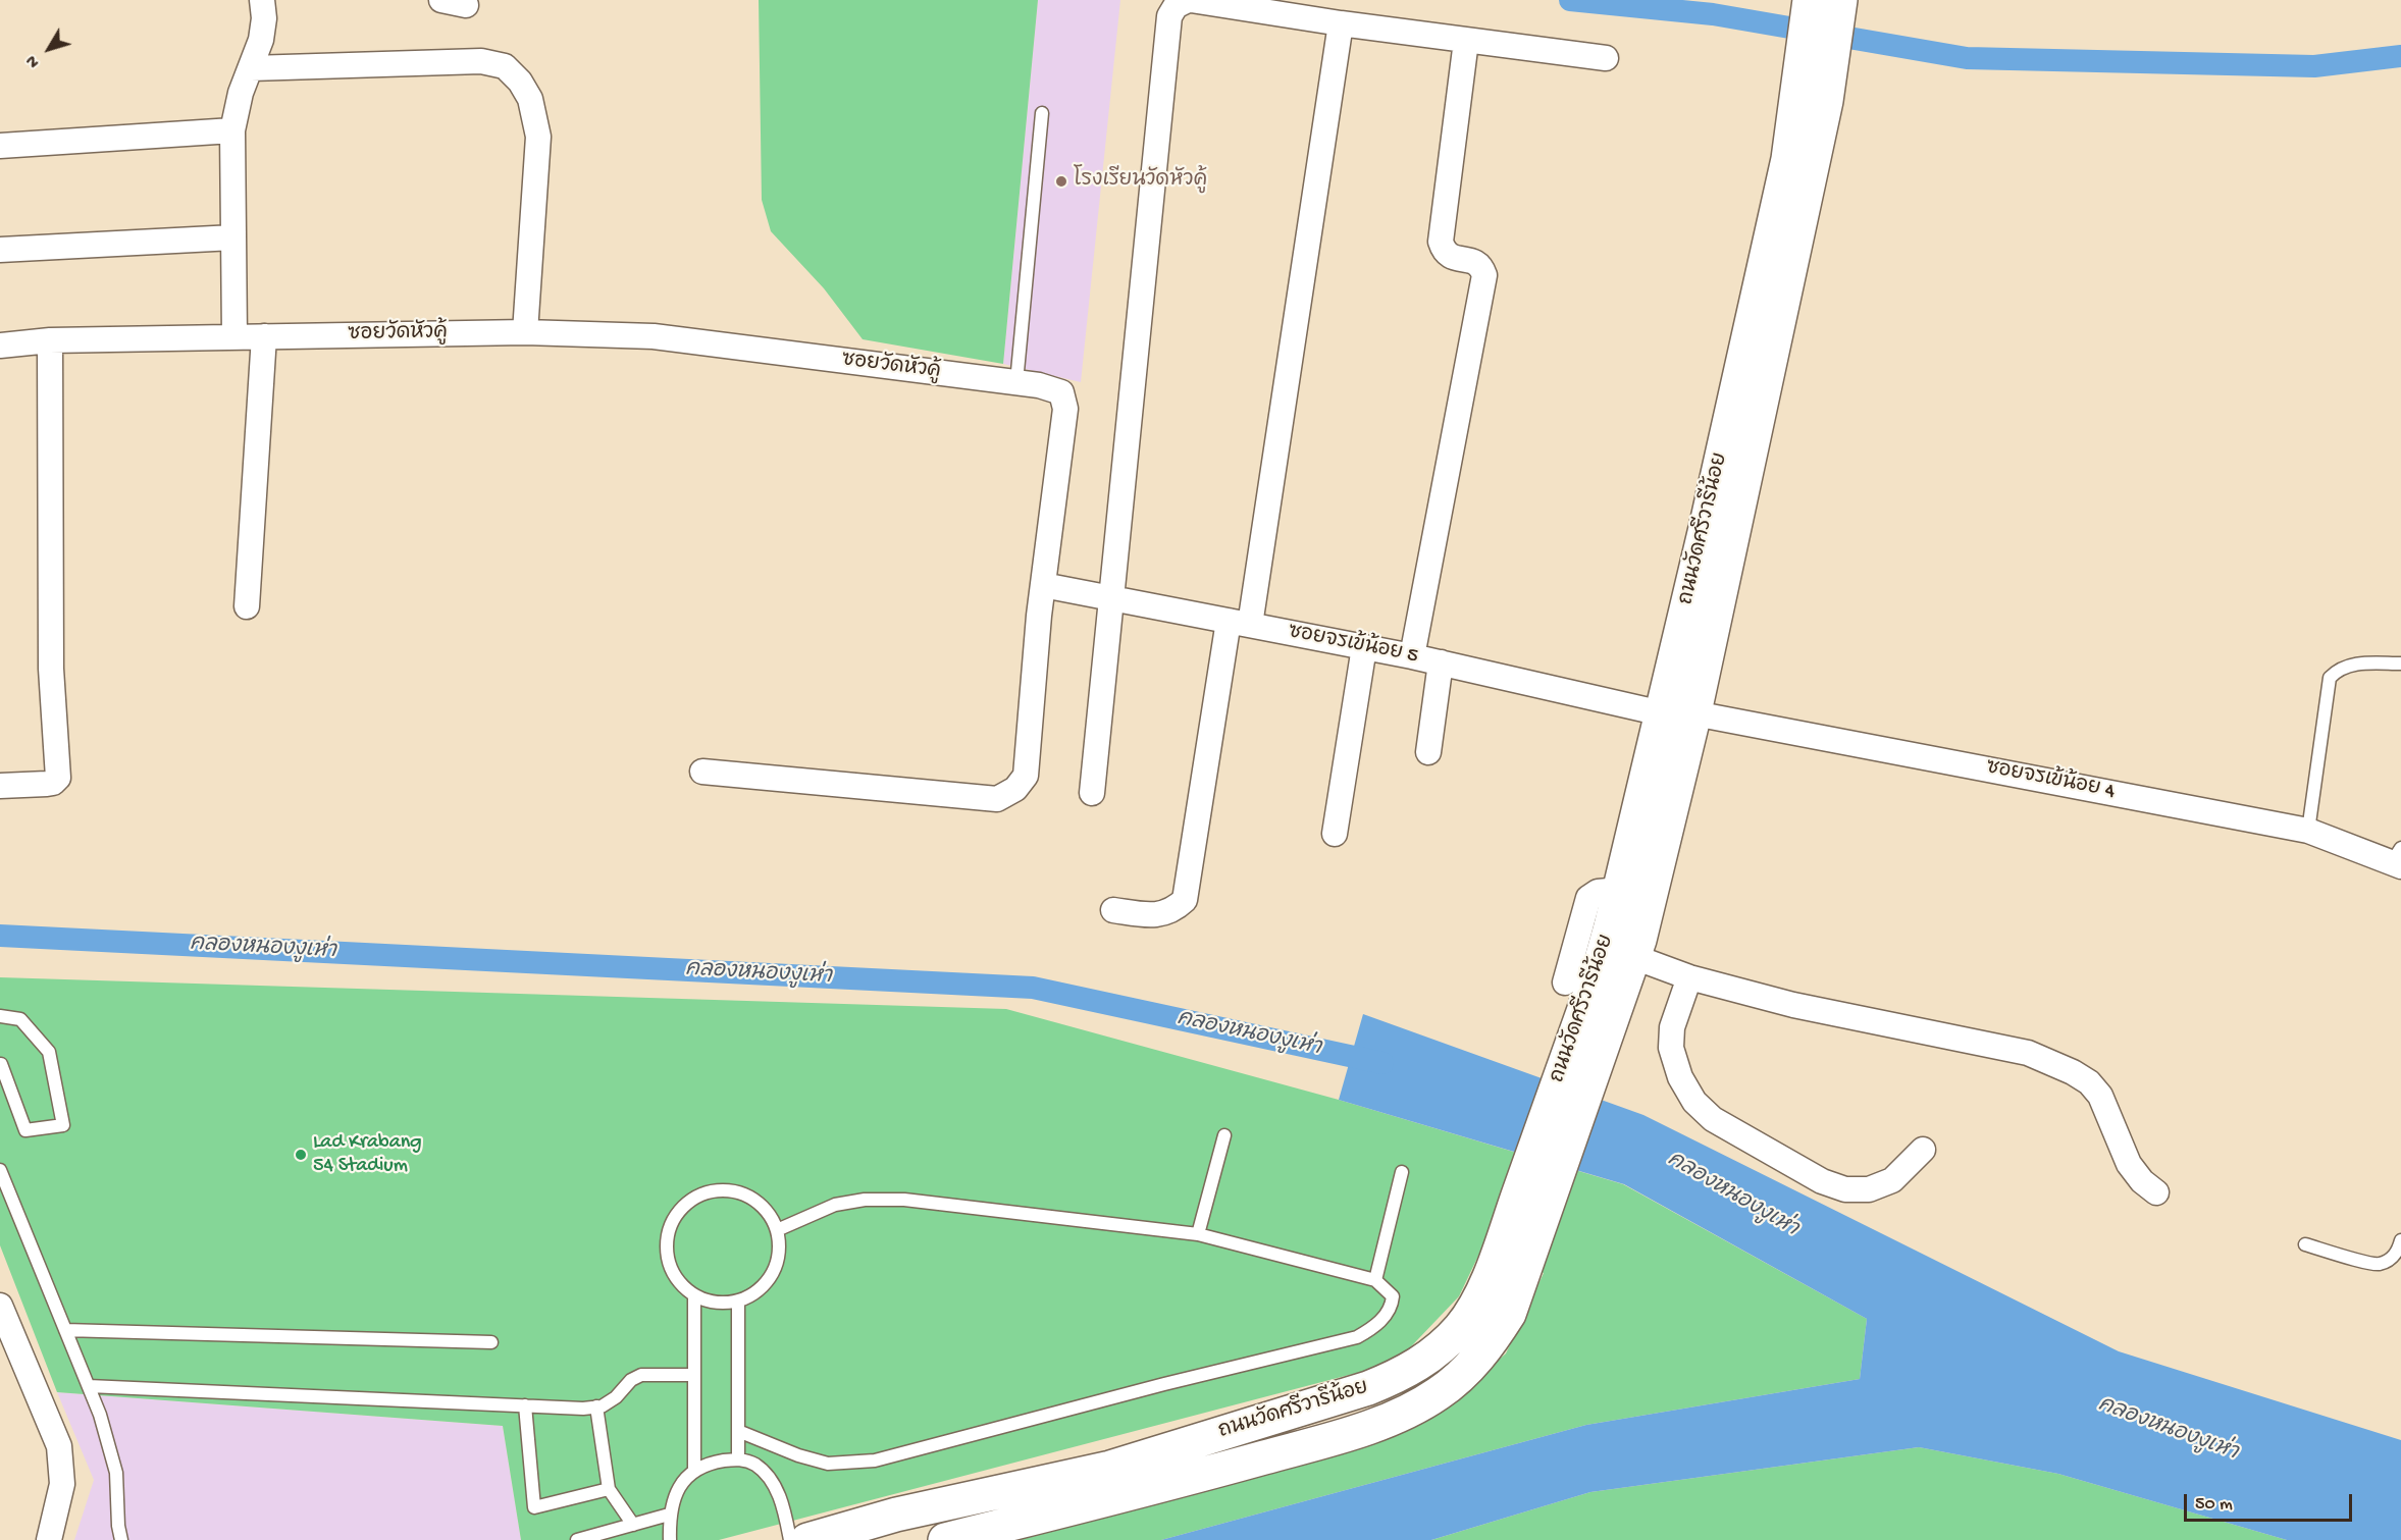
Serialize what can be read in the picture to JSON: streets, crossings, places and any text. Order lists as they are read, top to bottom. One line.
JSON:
{"streets":{"main road":["ถนนวัดศรีวารีน้อย"],"street":["ซอยวัดหัวคู้","ซอยจรเข้น้อย 5","ซอยจรเข้น้อย 4"]},"crossings":[["ซอยวัดหัวคู้","ซอยจรเข้น้อย 5"],["ถนนวัดศรีวารีน้อย","ซอยจรเข้น้อย 5"],["ถนนวัดศรีวารีน้อย","ซอยจรเข้น้อย 4"]],"water":["คลองหนองงูเห่า"],"places":["โรงเรียนวัดหัวคู้","Lad Krabang 54 Stadium"],"scale_bar":"50 m","north":"bottom left"}
